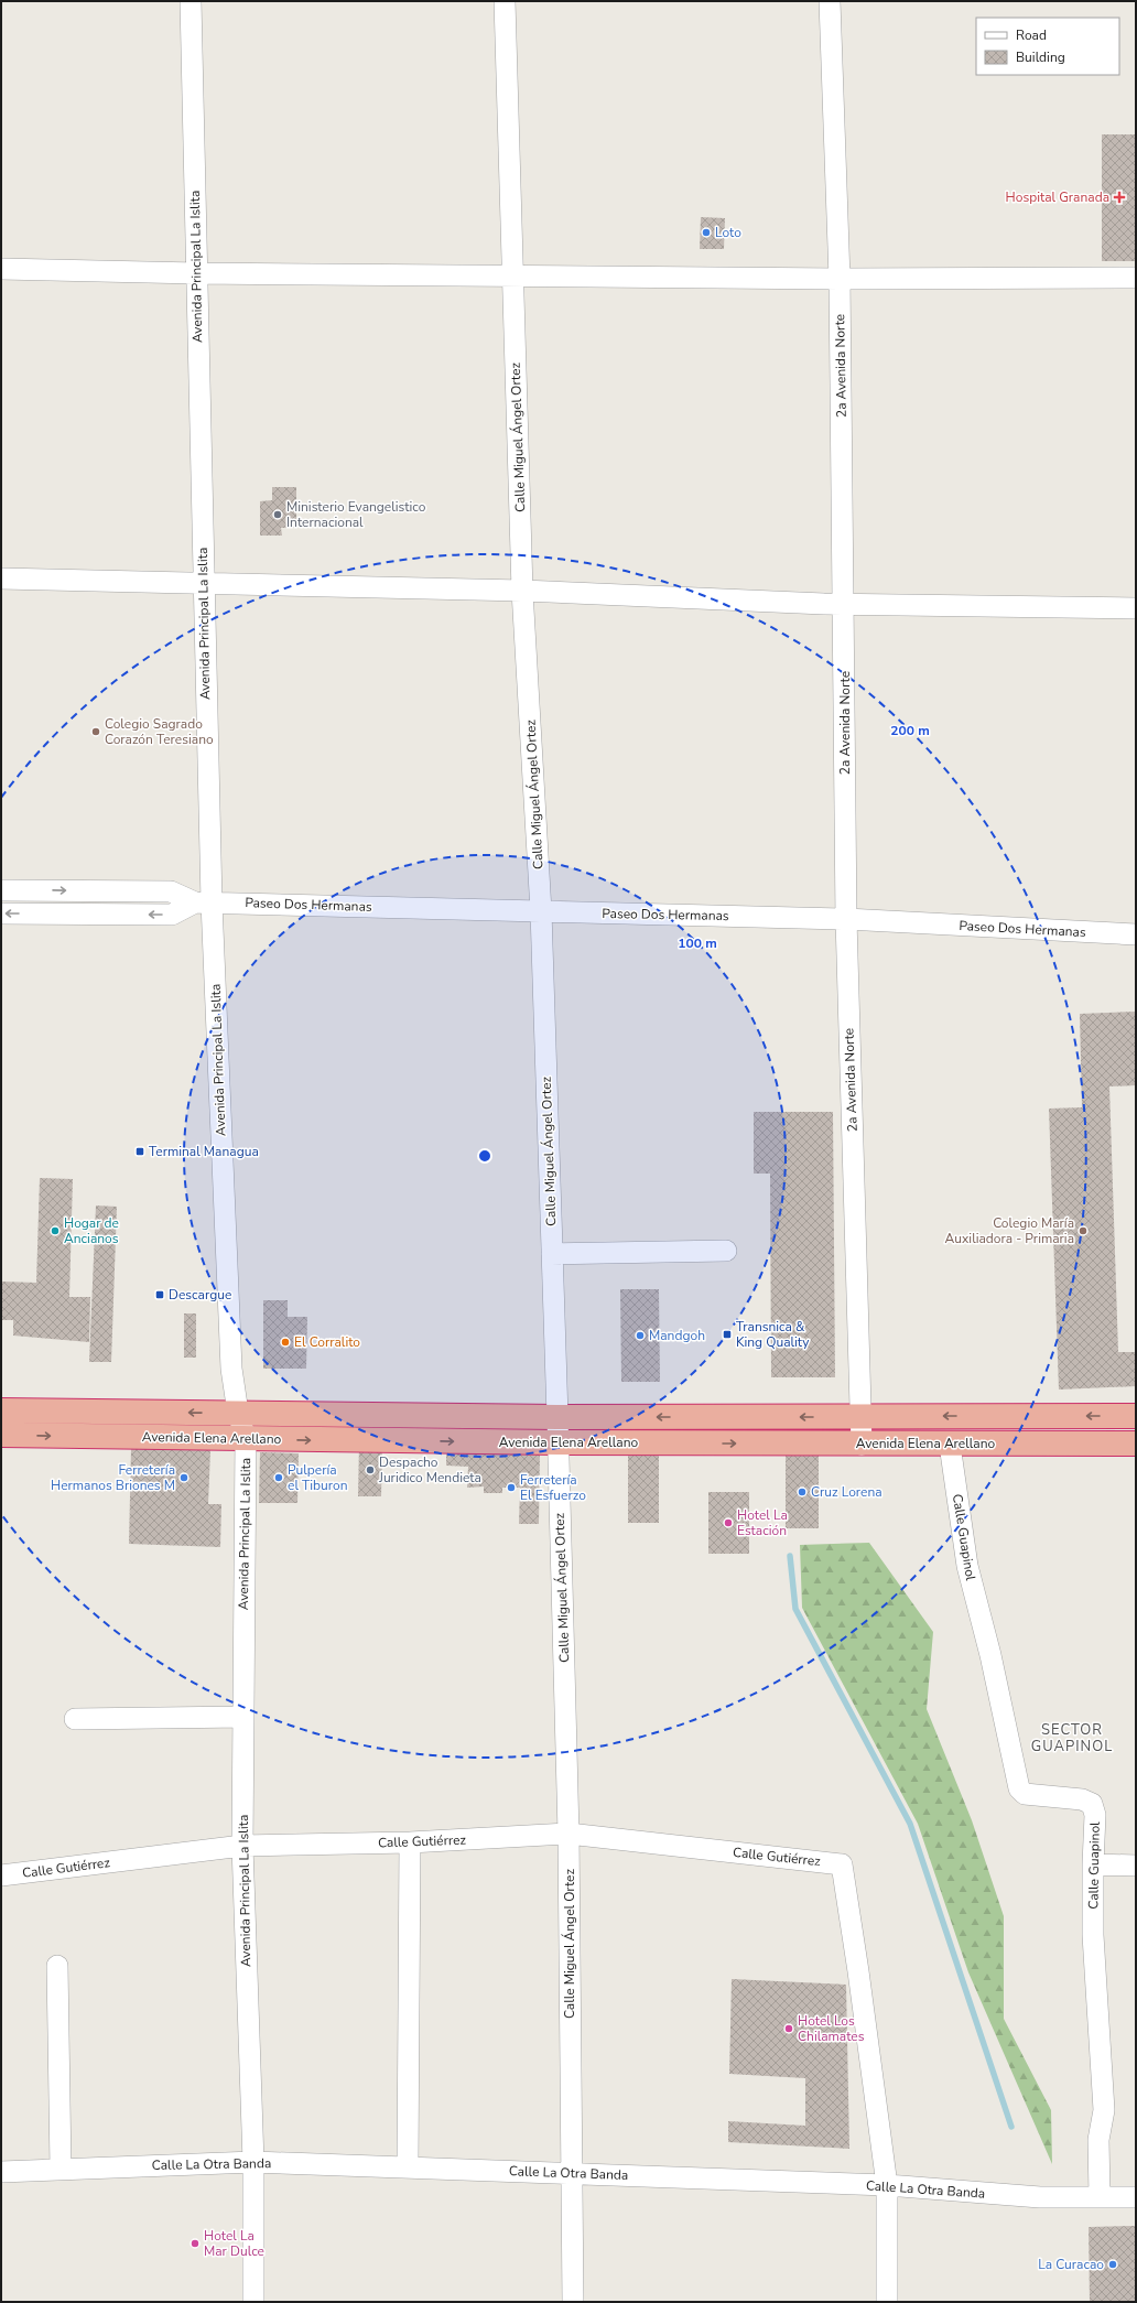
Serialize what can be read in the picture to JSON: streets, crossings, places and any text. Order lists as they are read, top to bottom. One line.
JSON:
{"streets":{"highway":["Avenida Elena Arellano"],"street":["Avenida Principal La Islita","2a Avenida Norte","Calle Miguel Ángel Ortez","Paseo Dos Hermanas","Calle Guapinol","Calle Gutiérrez","Calle La Otra Banda"]},"crossings":[["Avenida Principal La Islita","Paseo Dos Hermanas"],["Avenida Principal La Islita","Avenida Elena Arellano"],["Avenida Principal La Islita","Calle Gutiérrez"],["Avenida Principal La Islita","Calle La Otra Banda"],["2a Avenida Norte","Paseo Dos Hermanas"],["2a Avenida Norte","Avenida Elena Arellano"],["Calle Miguel Ángel Ortez","Paseo Dos Hermanas"],["Calle Miguel Ángel Ortez","Avenida Elena Arellano"],["Calle Miguel Ángel Ortez","Calle Gutiérrez"],["Calle Miguel Ángel Ortez","Calle La Otra Banda"],["Avenida Elena Arellano","Calle Guapinol"],["Calle Guapinol","Calle La Otra Banda"],["Calle Gutiérrez","Calle La Otra Banda"]],"districts":["SECTOR GUAPINOL"],"places":{"health":["Hospital Granada"],"other":["Loto","Ministerio Evangelistico Internacional","Colegio Sagrado Corazón Teresiano","Hogar de Ancianos","Colegio María Auxiliadora - Primaria","Mandgoh","El Corralito","Despacho Juridico Mendieta","Ferretería Hermanos Briones M","Pulpería el Tiburon","Ferretería El Esfuerzo","Cruz Lorena","Hotel La Estación","Hotel Los Chilamates","Hotel La Mar Dulce","La Curacao"],"transit":["Terminal Managua","Descargue","Transnica & King Quality"]},"legend":["Road","Building"],"rings":["200 m","100 m"]}
